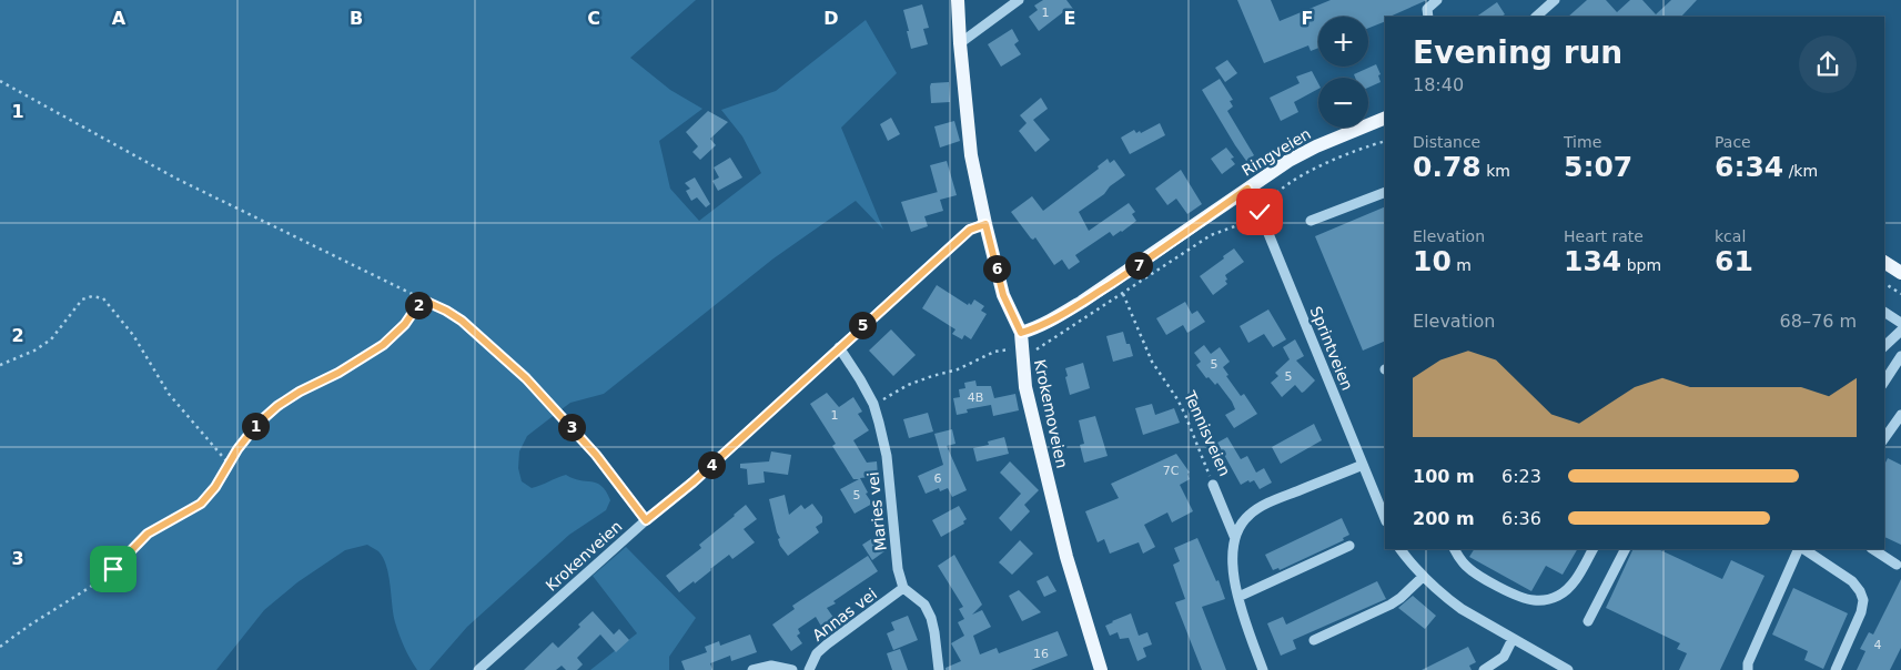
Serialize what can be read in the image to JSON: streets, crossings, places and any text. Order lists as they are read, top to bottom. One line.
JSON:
{"streets":{"main road":["Ringveien","Krokemoveien"],"street":["Sprintveien","Tennisveien","Maries vei","Krokenveien","Annas vei"]},"crossings":[["Ringveien","Sprintveien"],["Ringveien","Krokemoveien"],["Krokemoveien","Krokenveien"],["Maries vei","Krokenveien"],["Maries vei","Annas vei"]],"house_numbers":["1","5","5","4B","1","7C","6","5","4","16"],"page":{"map_buttons":["+","−"],"heading":["Evening run","18:40"],"stats":[["Distance","0.78 km"],["Time","5:07"],["Pace","6:34 /km"],["Elevation","10 m"],["Heart rate","134 bpm"],["kcal","61"]],"pins":["7","6","2","5","1","3","4"],"chart":["Elevation","68–76 m"],"list":[{"name":"100 m","note":"6:23"},{"name":"200 m","note":"6:36"}]},"grid":{"columns":["A","B","C","D","E","F"],"rows":["1","2","3"]}}
